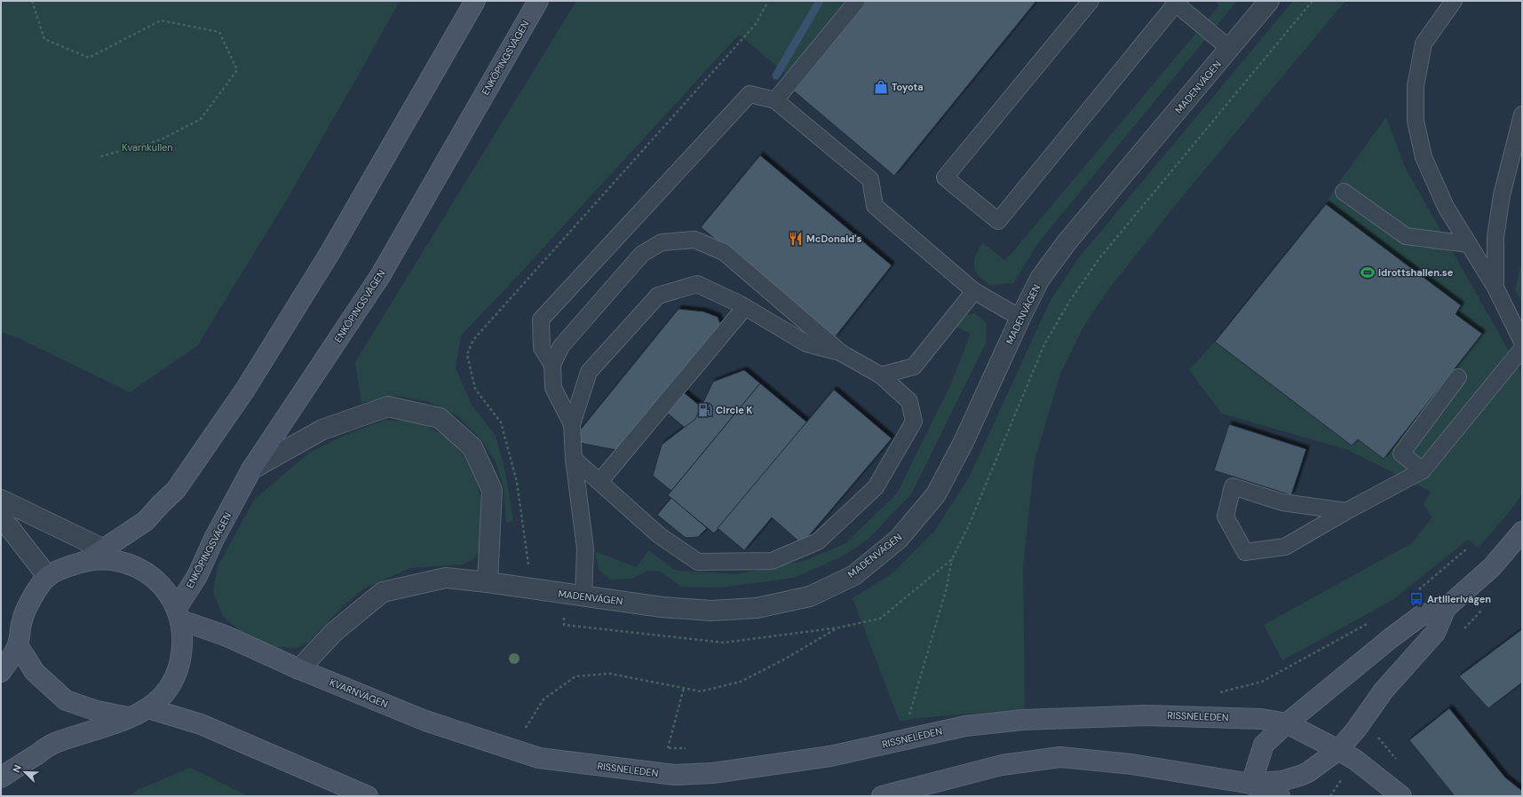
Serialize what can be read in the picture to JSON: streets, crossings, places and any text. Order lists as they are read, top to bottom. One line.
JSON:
{"streets":{"street":["ENKÖPINGSVÄGEN","MADENVÄGEN","KVARNVÄGEN","RISSNELEDEN"]},"crossings":[["ENKÖPINGSVÄGEN","KVARNVÄGEN"],["MADENVÄGEN","KVARNVÄGEN"],["KVARNVÄGEN","RISSNELEDEN"]],"parks":["Kvarnkullen"],"places":{"shop":["Toyota"],"restaurant":["McDonald's"],"sports":["idrottshallen.se"],"fuel station":["Circle K"],"bus stop":["Artillerivägen"]},"north":"top left"}
